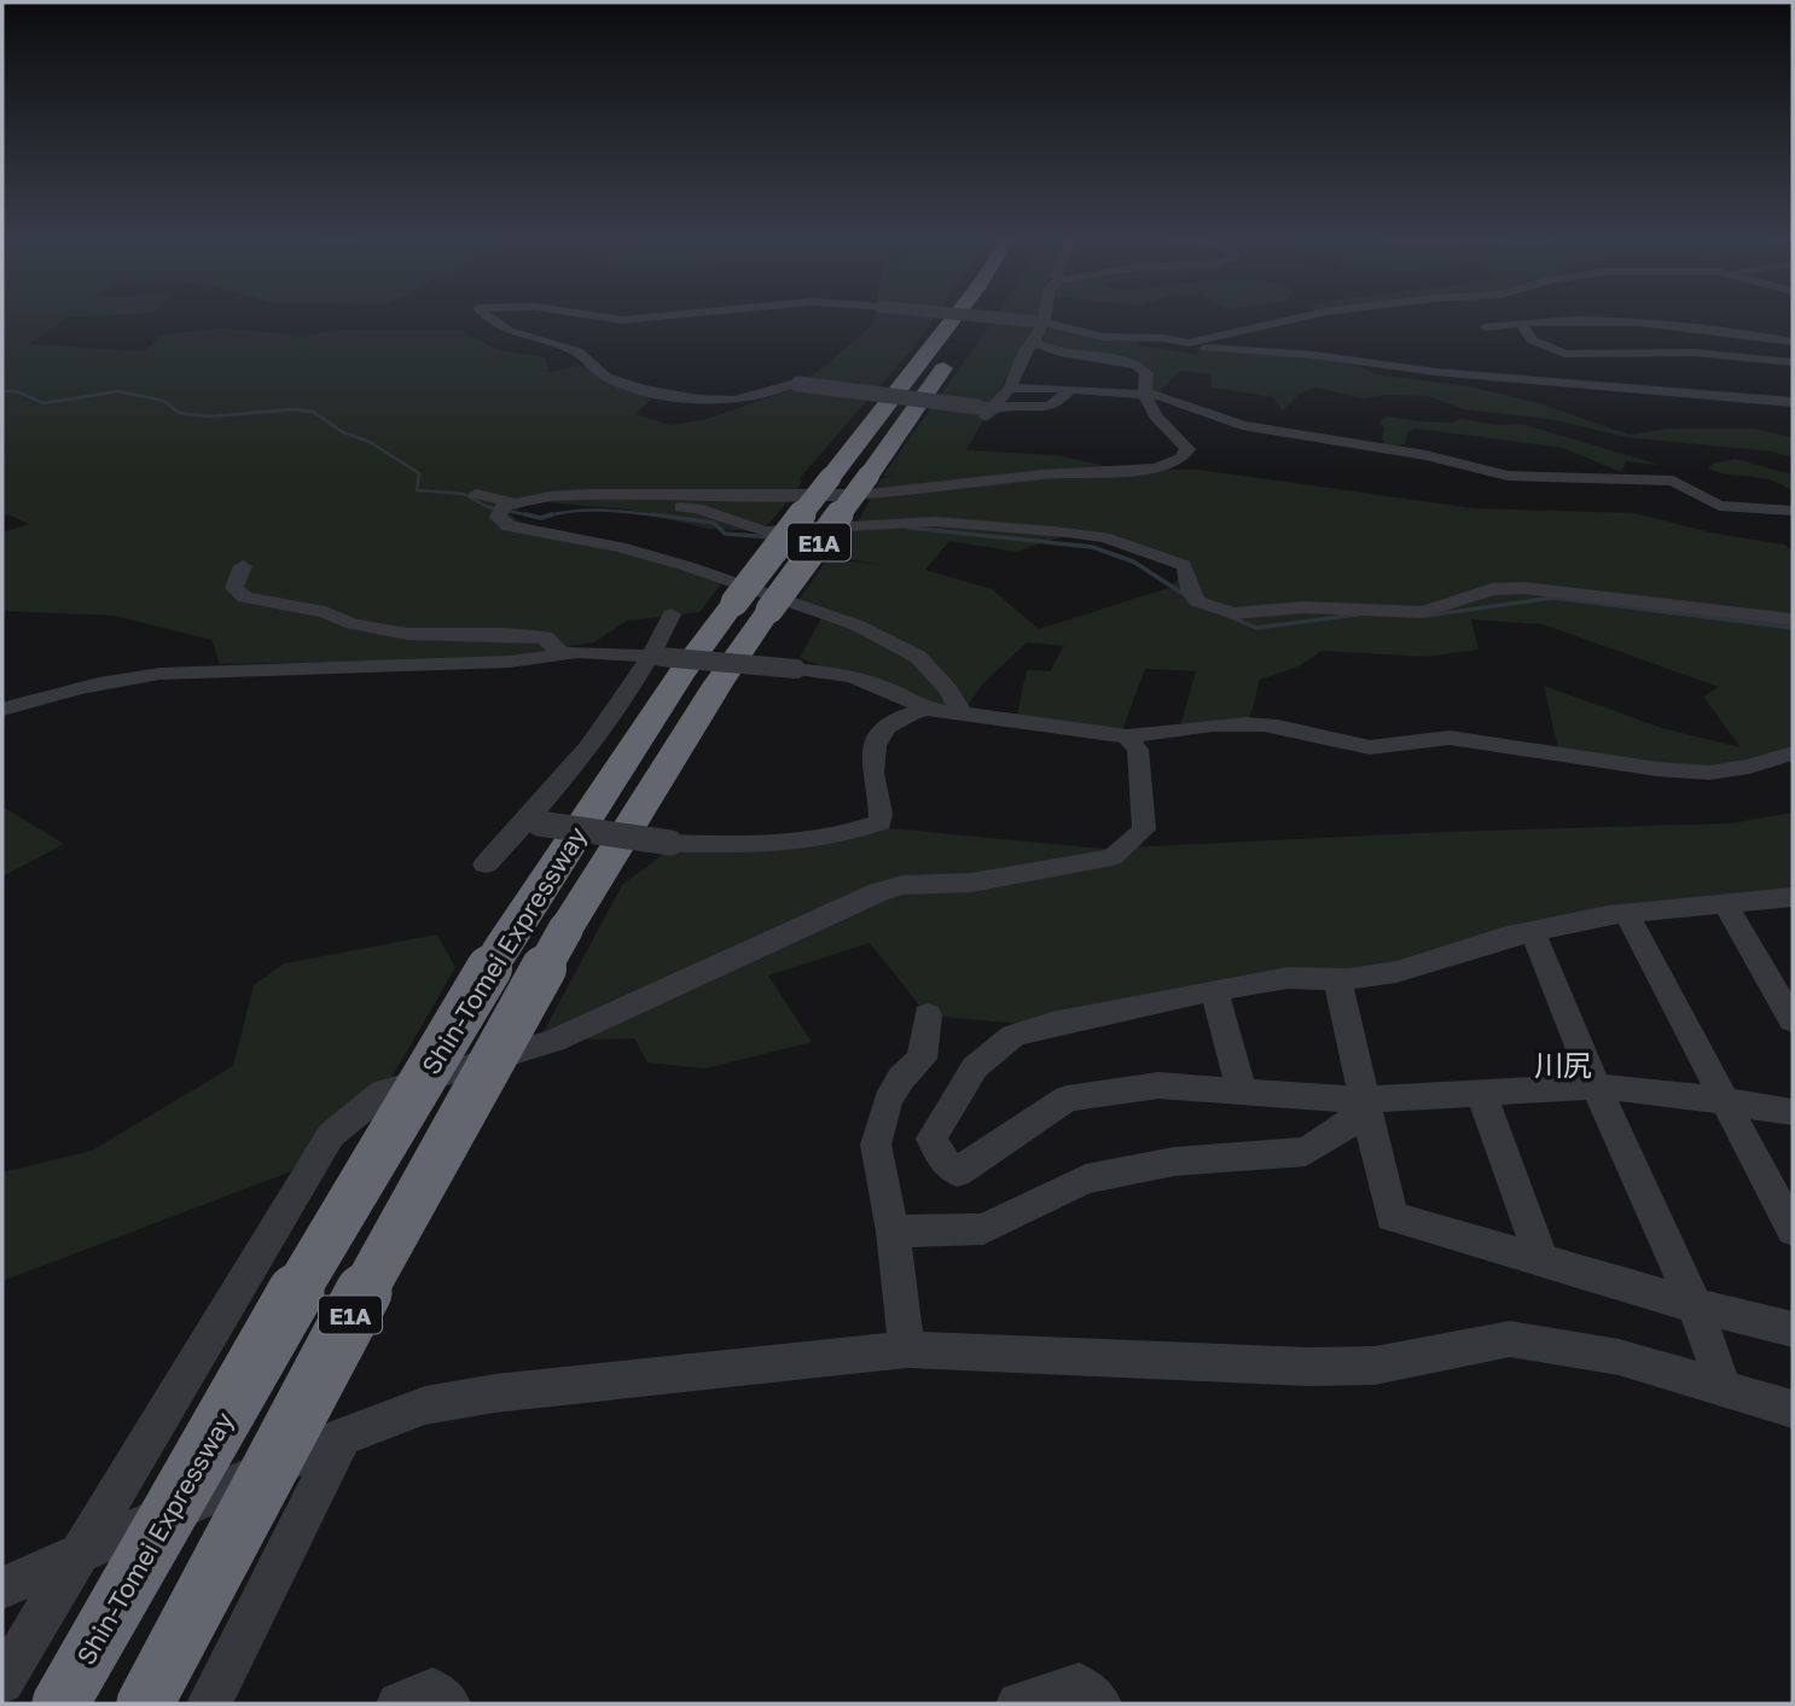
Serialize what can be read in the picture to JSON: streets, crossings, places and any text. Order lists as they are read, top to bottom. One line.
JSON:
{"streets":{"highway":["E1A","Shin-Tomei Expressway"]},"districts":["川尻"]}
